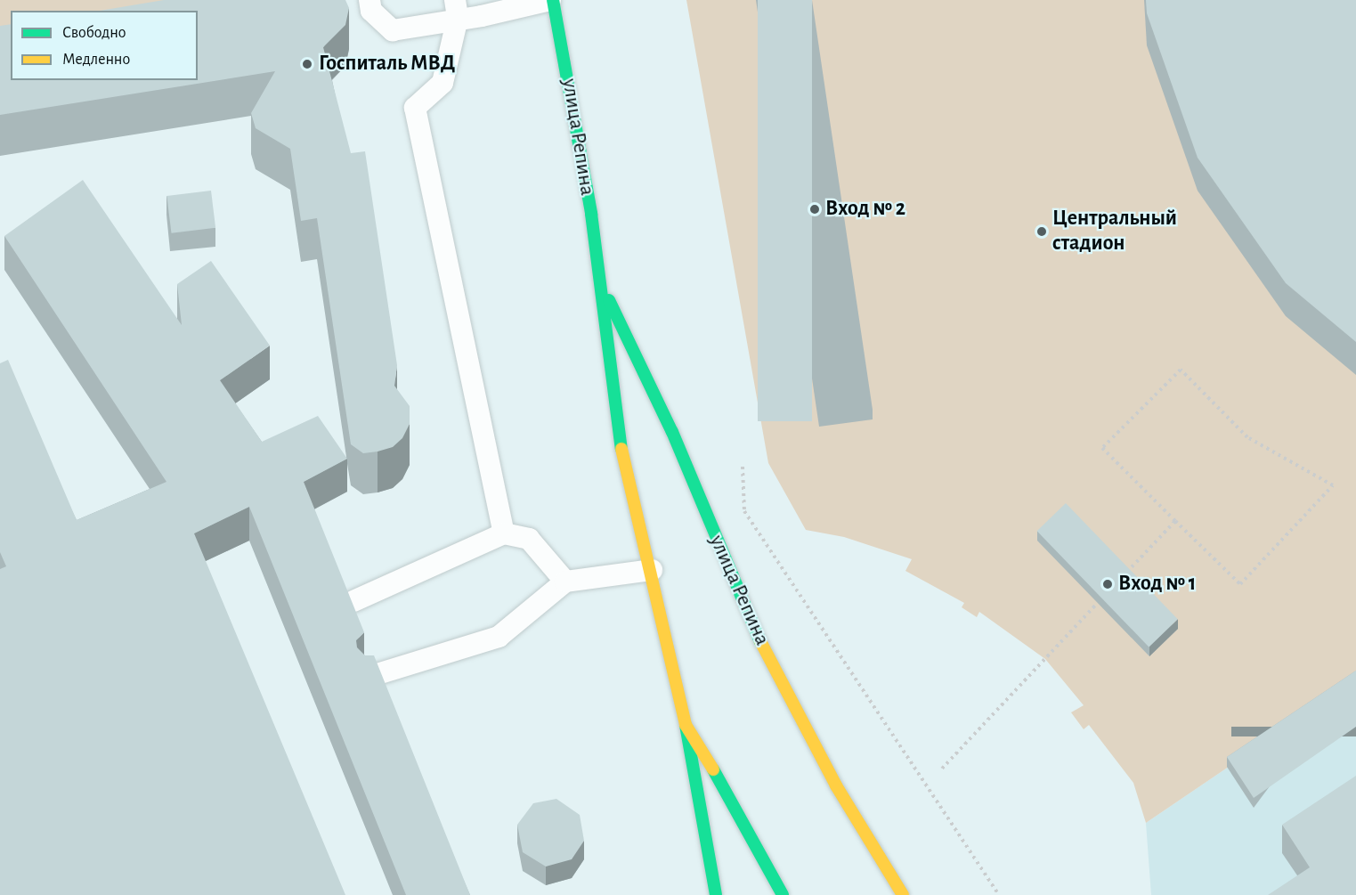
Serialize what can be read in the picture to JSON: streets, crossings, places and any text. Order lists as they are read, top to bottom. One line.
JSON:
{"streets":{"main road":["улица Репина"]},"places":["Госпиталь МВД","Вход № 2","Центральный стадион","Вход № 1"],"legend":["Свободно","Медленно"]}
